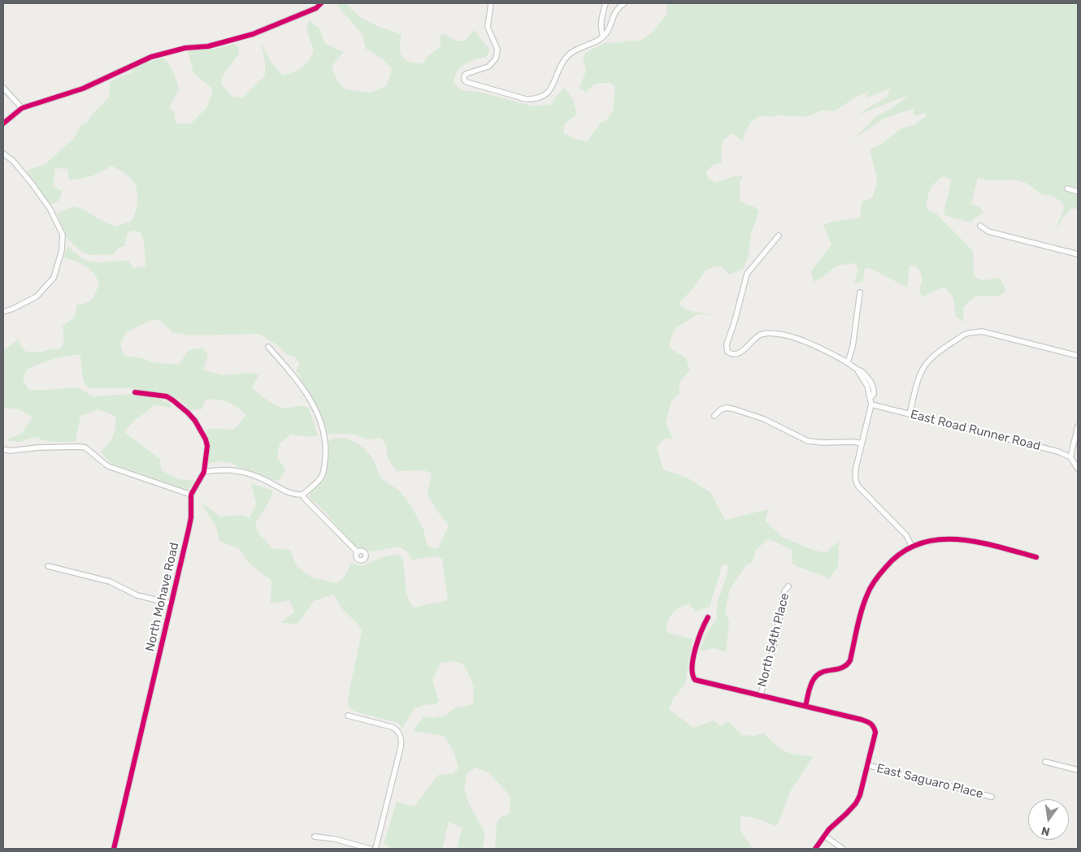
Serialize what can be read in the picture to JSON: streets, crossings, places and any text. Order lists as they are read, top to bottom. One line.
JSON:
{"streets":{"street":["East Road Runner Road","North Mohave Road","North 54th Place","East Saguaro Place"]},"north":"bottom"}
